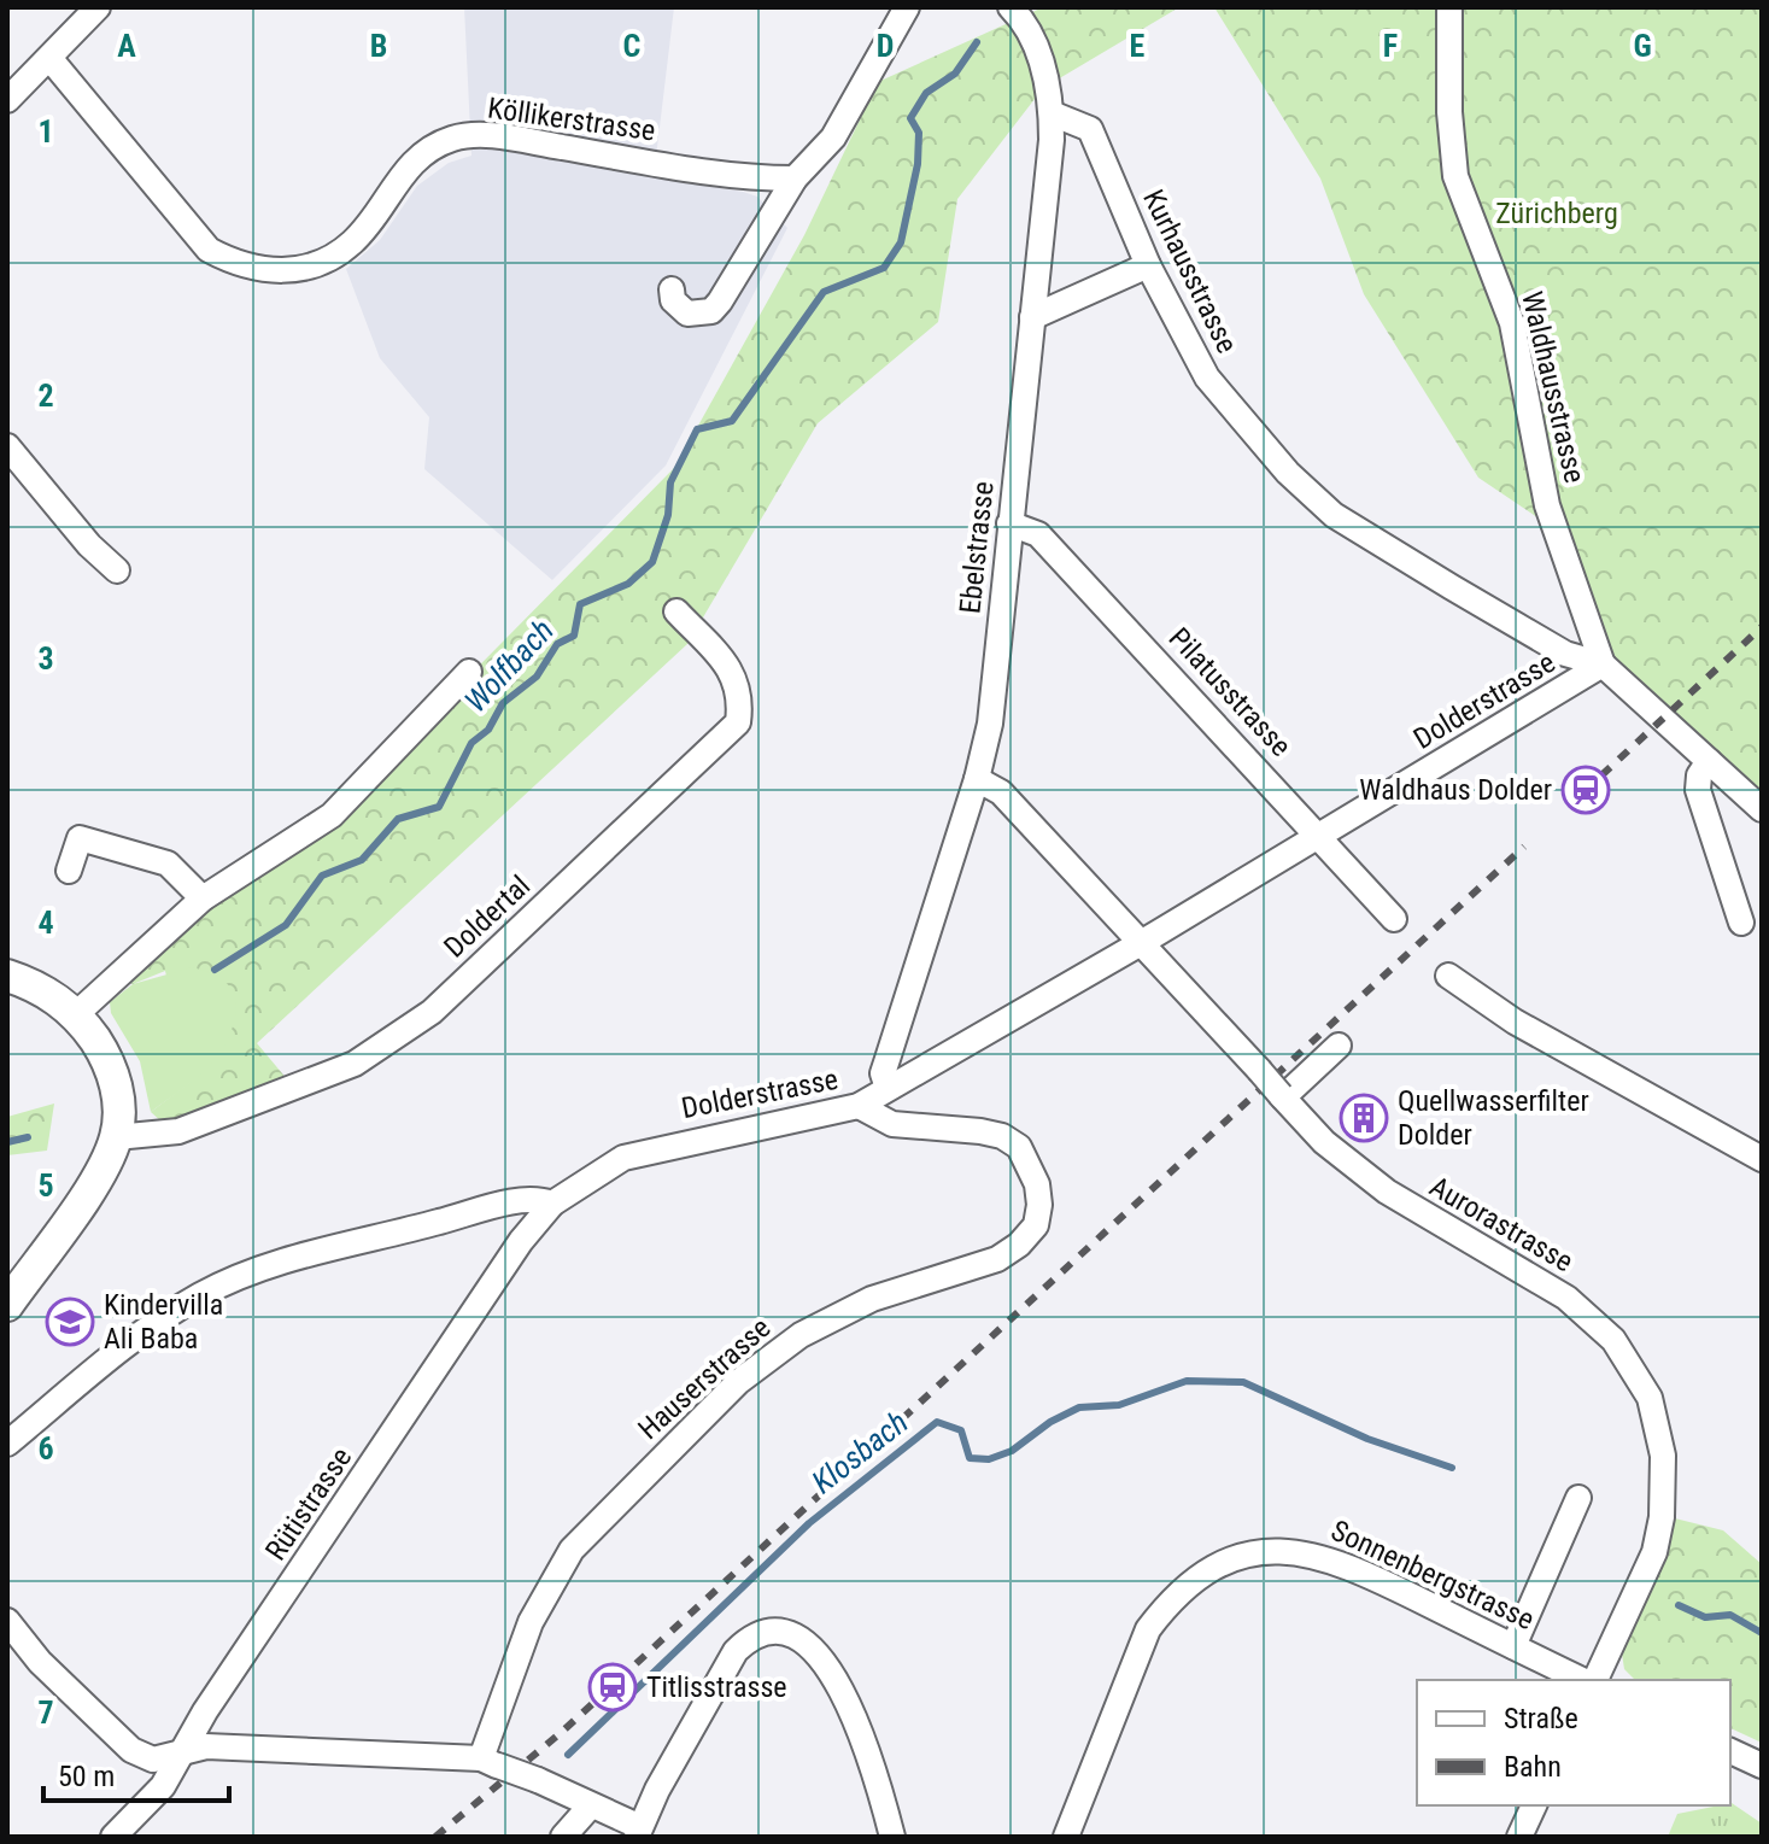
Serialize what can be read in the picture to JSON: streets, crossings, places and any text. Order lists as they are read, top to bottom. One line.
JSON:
{"streets":{"street":["Köllikerstrasse","Kurhausstrasse","Waldhausstrasse","Ebelstrasse","Pilatusstrasse","Dolderstrasse","Doldertal","Aurorastrasse","Hauserstrasse","Rütistrasse","Sonnenbergstrasse"]},"crossings":[["Kurhausstrasse","Waldhausstrasse"],["Kurhausstrasse","Ebelstrasse"],["Kurhausstrasse","Dolderstrasse"],["Waldhausstrasse","Dolderstrasse"],["Ebelstrasse","Pilatusstrasse"],["Ebelstrasse","Dolderstrasse"],["Ebelstrasse","Aurorastrasse"],["Pilatusstrasse","Dolderstrasse"],["Dolderstrasse","Aurorastrasse"],["Dolderstrasse","Hauserstrasse"],["Dolderstrasse","Rütistrasse"]],"water":["Wolfbach","Klosbach"],"parks":["Zürichberg"],"places":{"station":["Waldhaus Dolder","Titlisstrasse"],"building":["Quellwasserfilter Dolder"],"school or university":["Kindervilla Ali Baba"]},"legend":["Straße","Bahn"],"scale_bar":"50 m","grid":{"columns":["A","B","C","D","E","F","G"],"rows":["1","2","3","4","5","6","7"]}}
